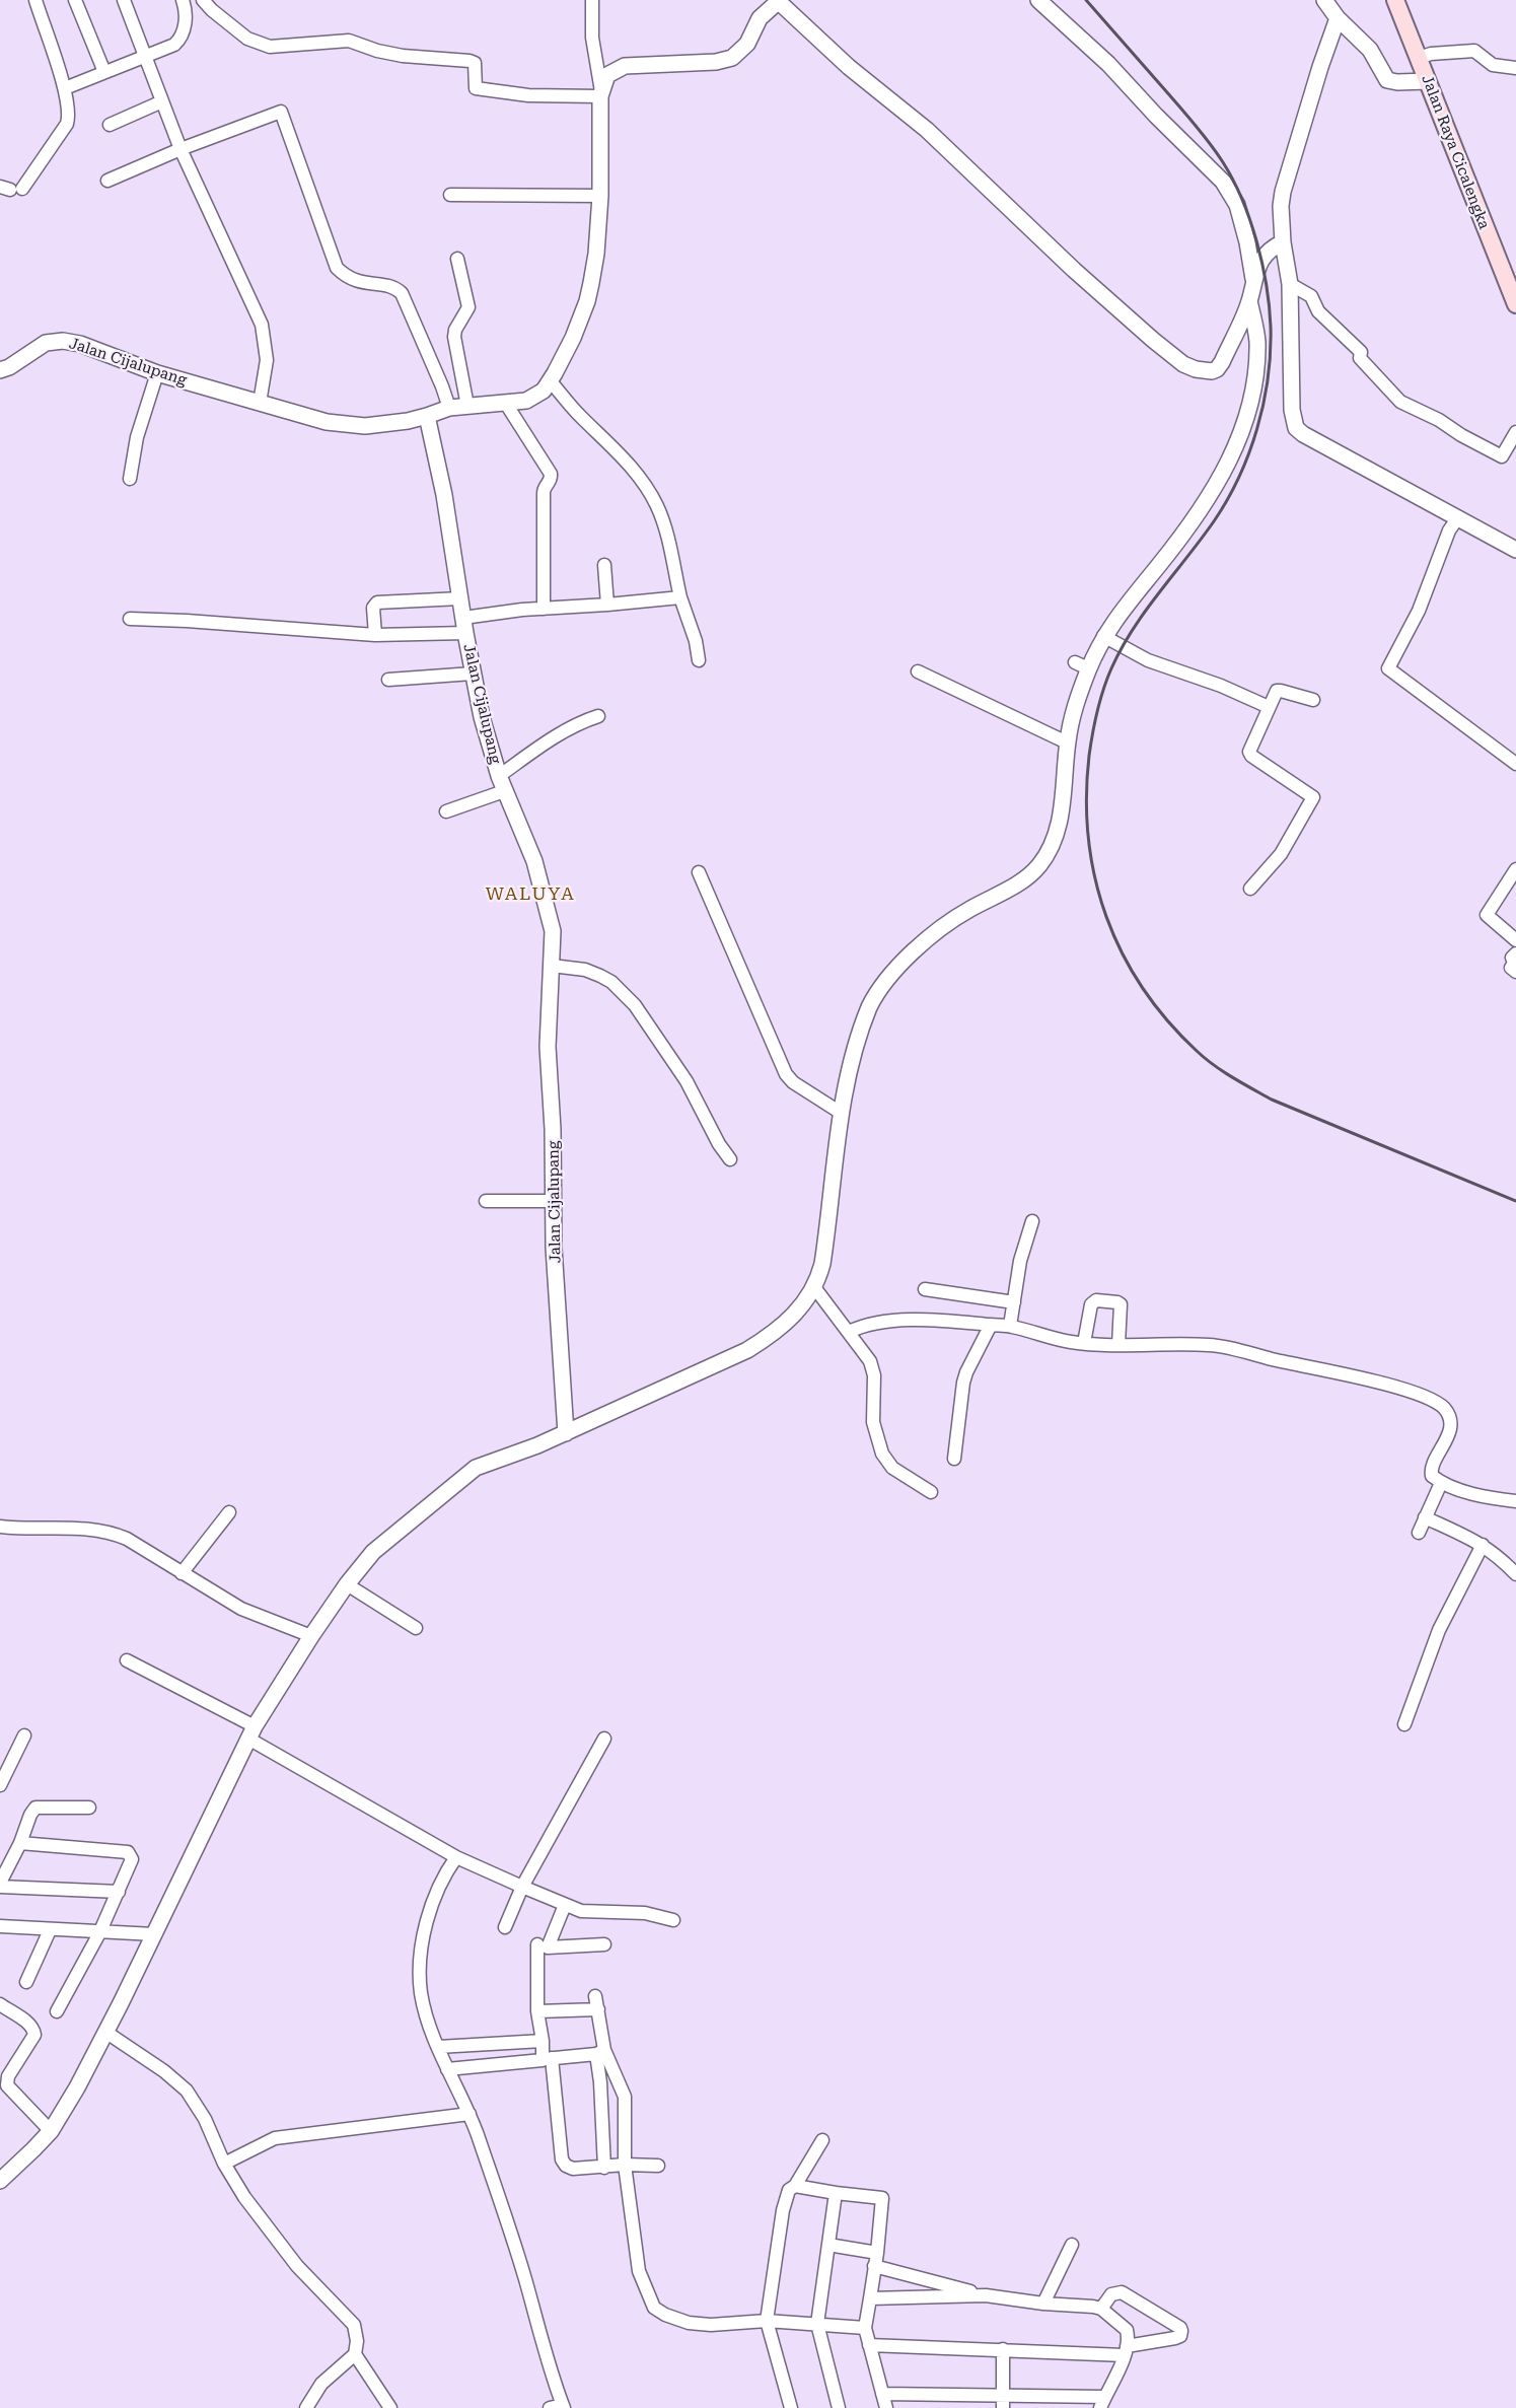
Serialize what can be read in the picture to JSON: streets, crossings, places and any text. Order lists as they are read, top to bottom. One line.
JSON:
{"streets":{"main road":["Jalan Raya Cicalengka"],"street":["Jalan Cijalupang"]},"districts":["WALUYA"]}
